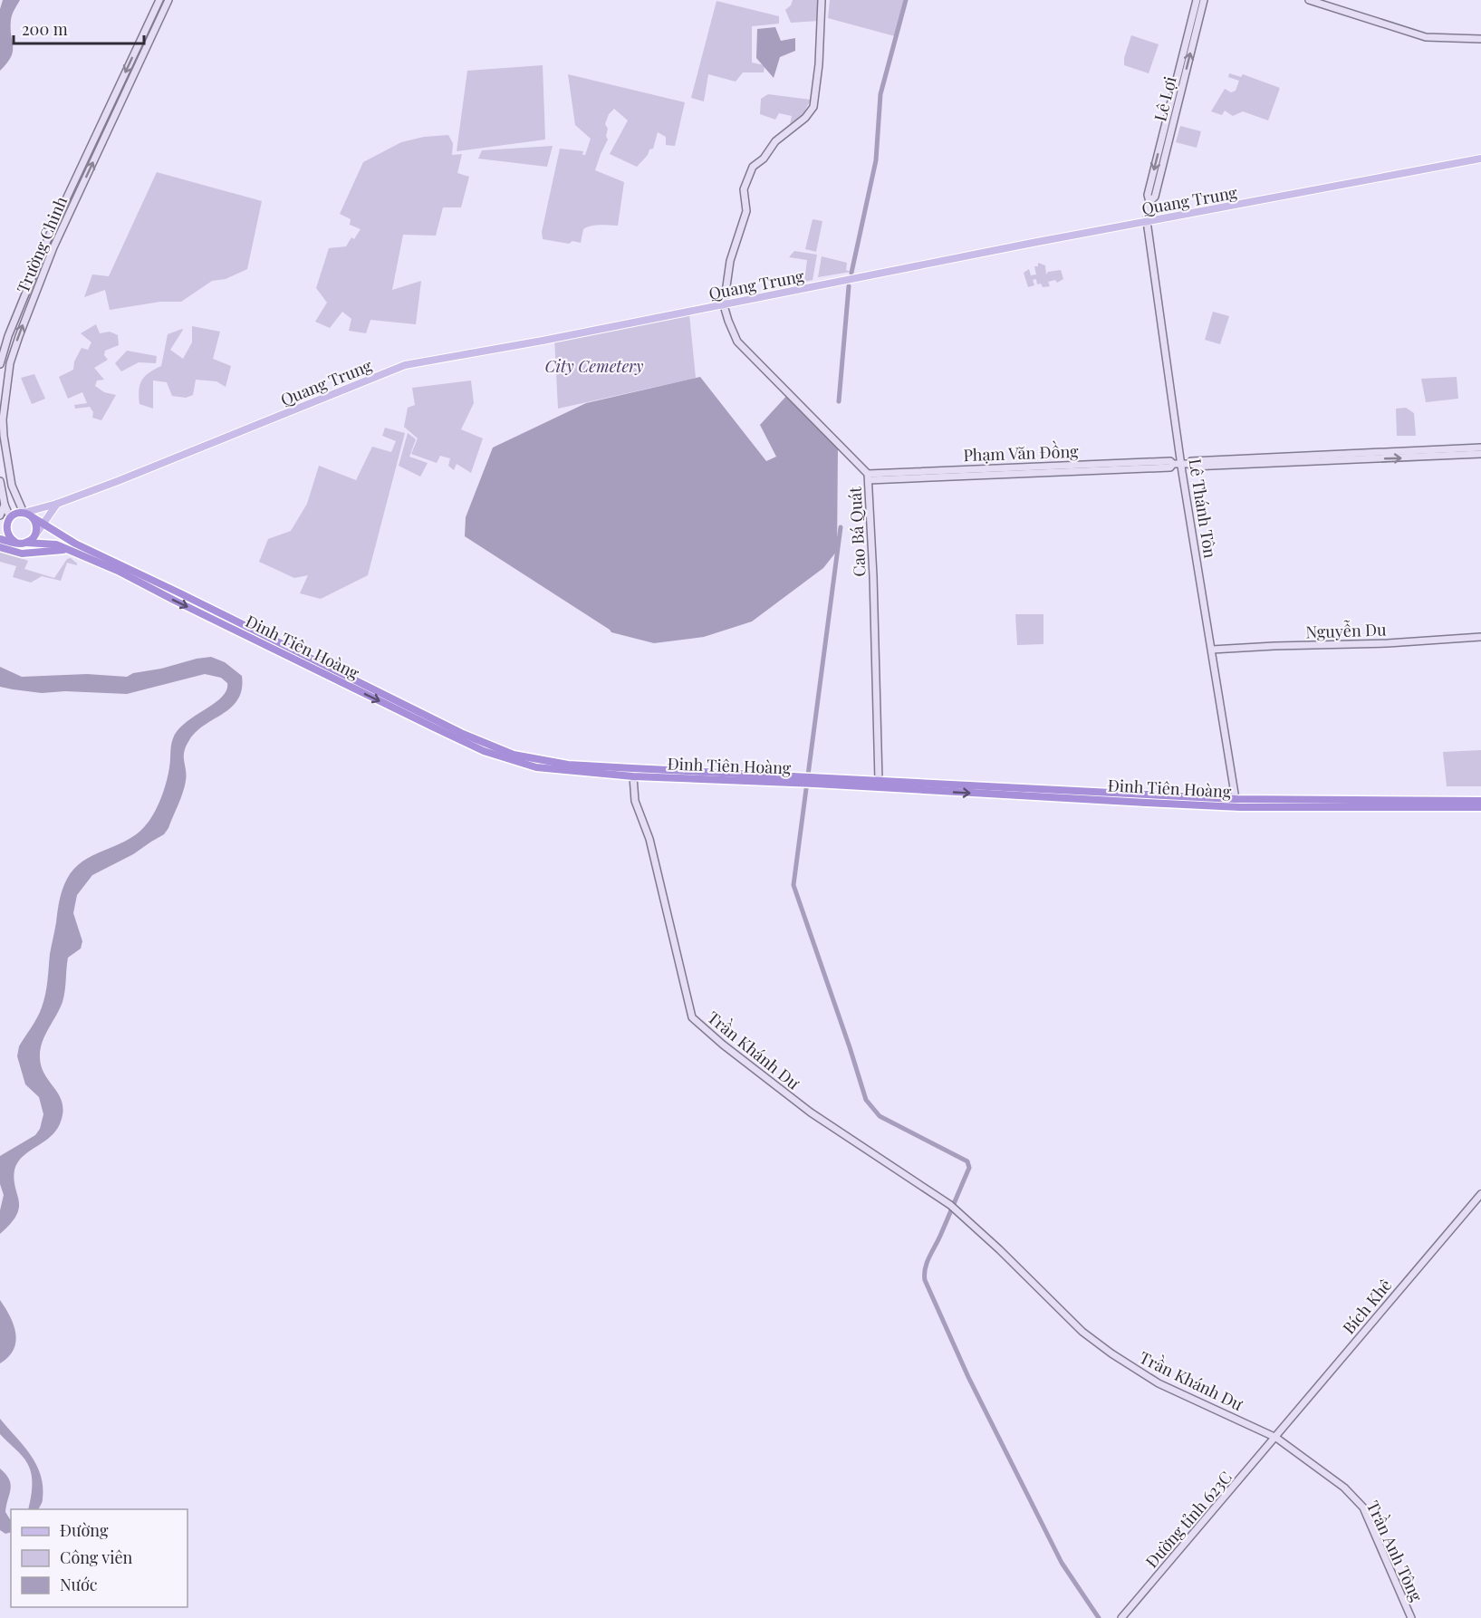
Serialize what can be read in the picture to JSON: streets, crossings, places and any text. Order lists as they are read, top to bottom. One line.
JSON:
{"streets":{"highway":["Đinh Tiên Hoàng"],"main road":["Quang Trung"],"street":["Lê Lợi","Trường Chinh","Phạm Văn Đồng","Lê Thánh Tôn","Cao Bá Quát","Nguyễn Du","Trần Khánh Dư","Bích Khê","Đường tỉnh 623C","Trần Anh Tông"]},"crossings":[["Lê Lợi","Quang Trung"],["Lê Lợi","Lê Thánh Tôn"],["Quang Trung","Trường Chinh"],["Quang Trung","Lê Thánh Tôn"],["Quang Trung","Cao Bá Quát"],["Quang Trung","Đinh Tiên Hoàng"],["Trường Chinh","Đinh Tiên Hoàng"],["Phạm Văn Đồng","Lê Thánh Tôn"],["Phạm Văn Đồng","Cao Bá Quát"],["Lê Thánh Tôn","Nguyễn Du"],["Lê Thánh Tôn","Đinh Tiên Hoàng"],["Cao Bá Quát","Đinh Tiên Hoàng"],["Đinh Tiên Hoàng","Trần Khánh Dư"],["Trần Khánh Dư","Bích Khê"],["Trần Khánh Dư","Đường tỉnh 623C"],["Trần Khánh Dư","Trần Anh Tông"],["Bích Khê","Đường tỉnh 623C"],["Bích Khê","Trần Anh Tông"],["Đường tỉnh 623C","Trần Anh Tông"]],"parks":["City Cemetery"],"legend":["Đường","Công viên","Nước"],"scale_bar":"200 m"}
